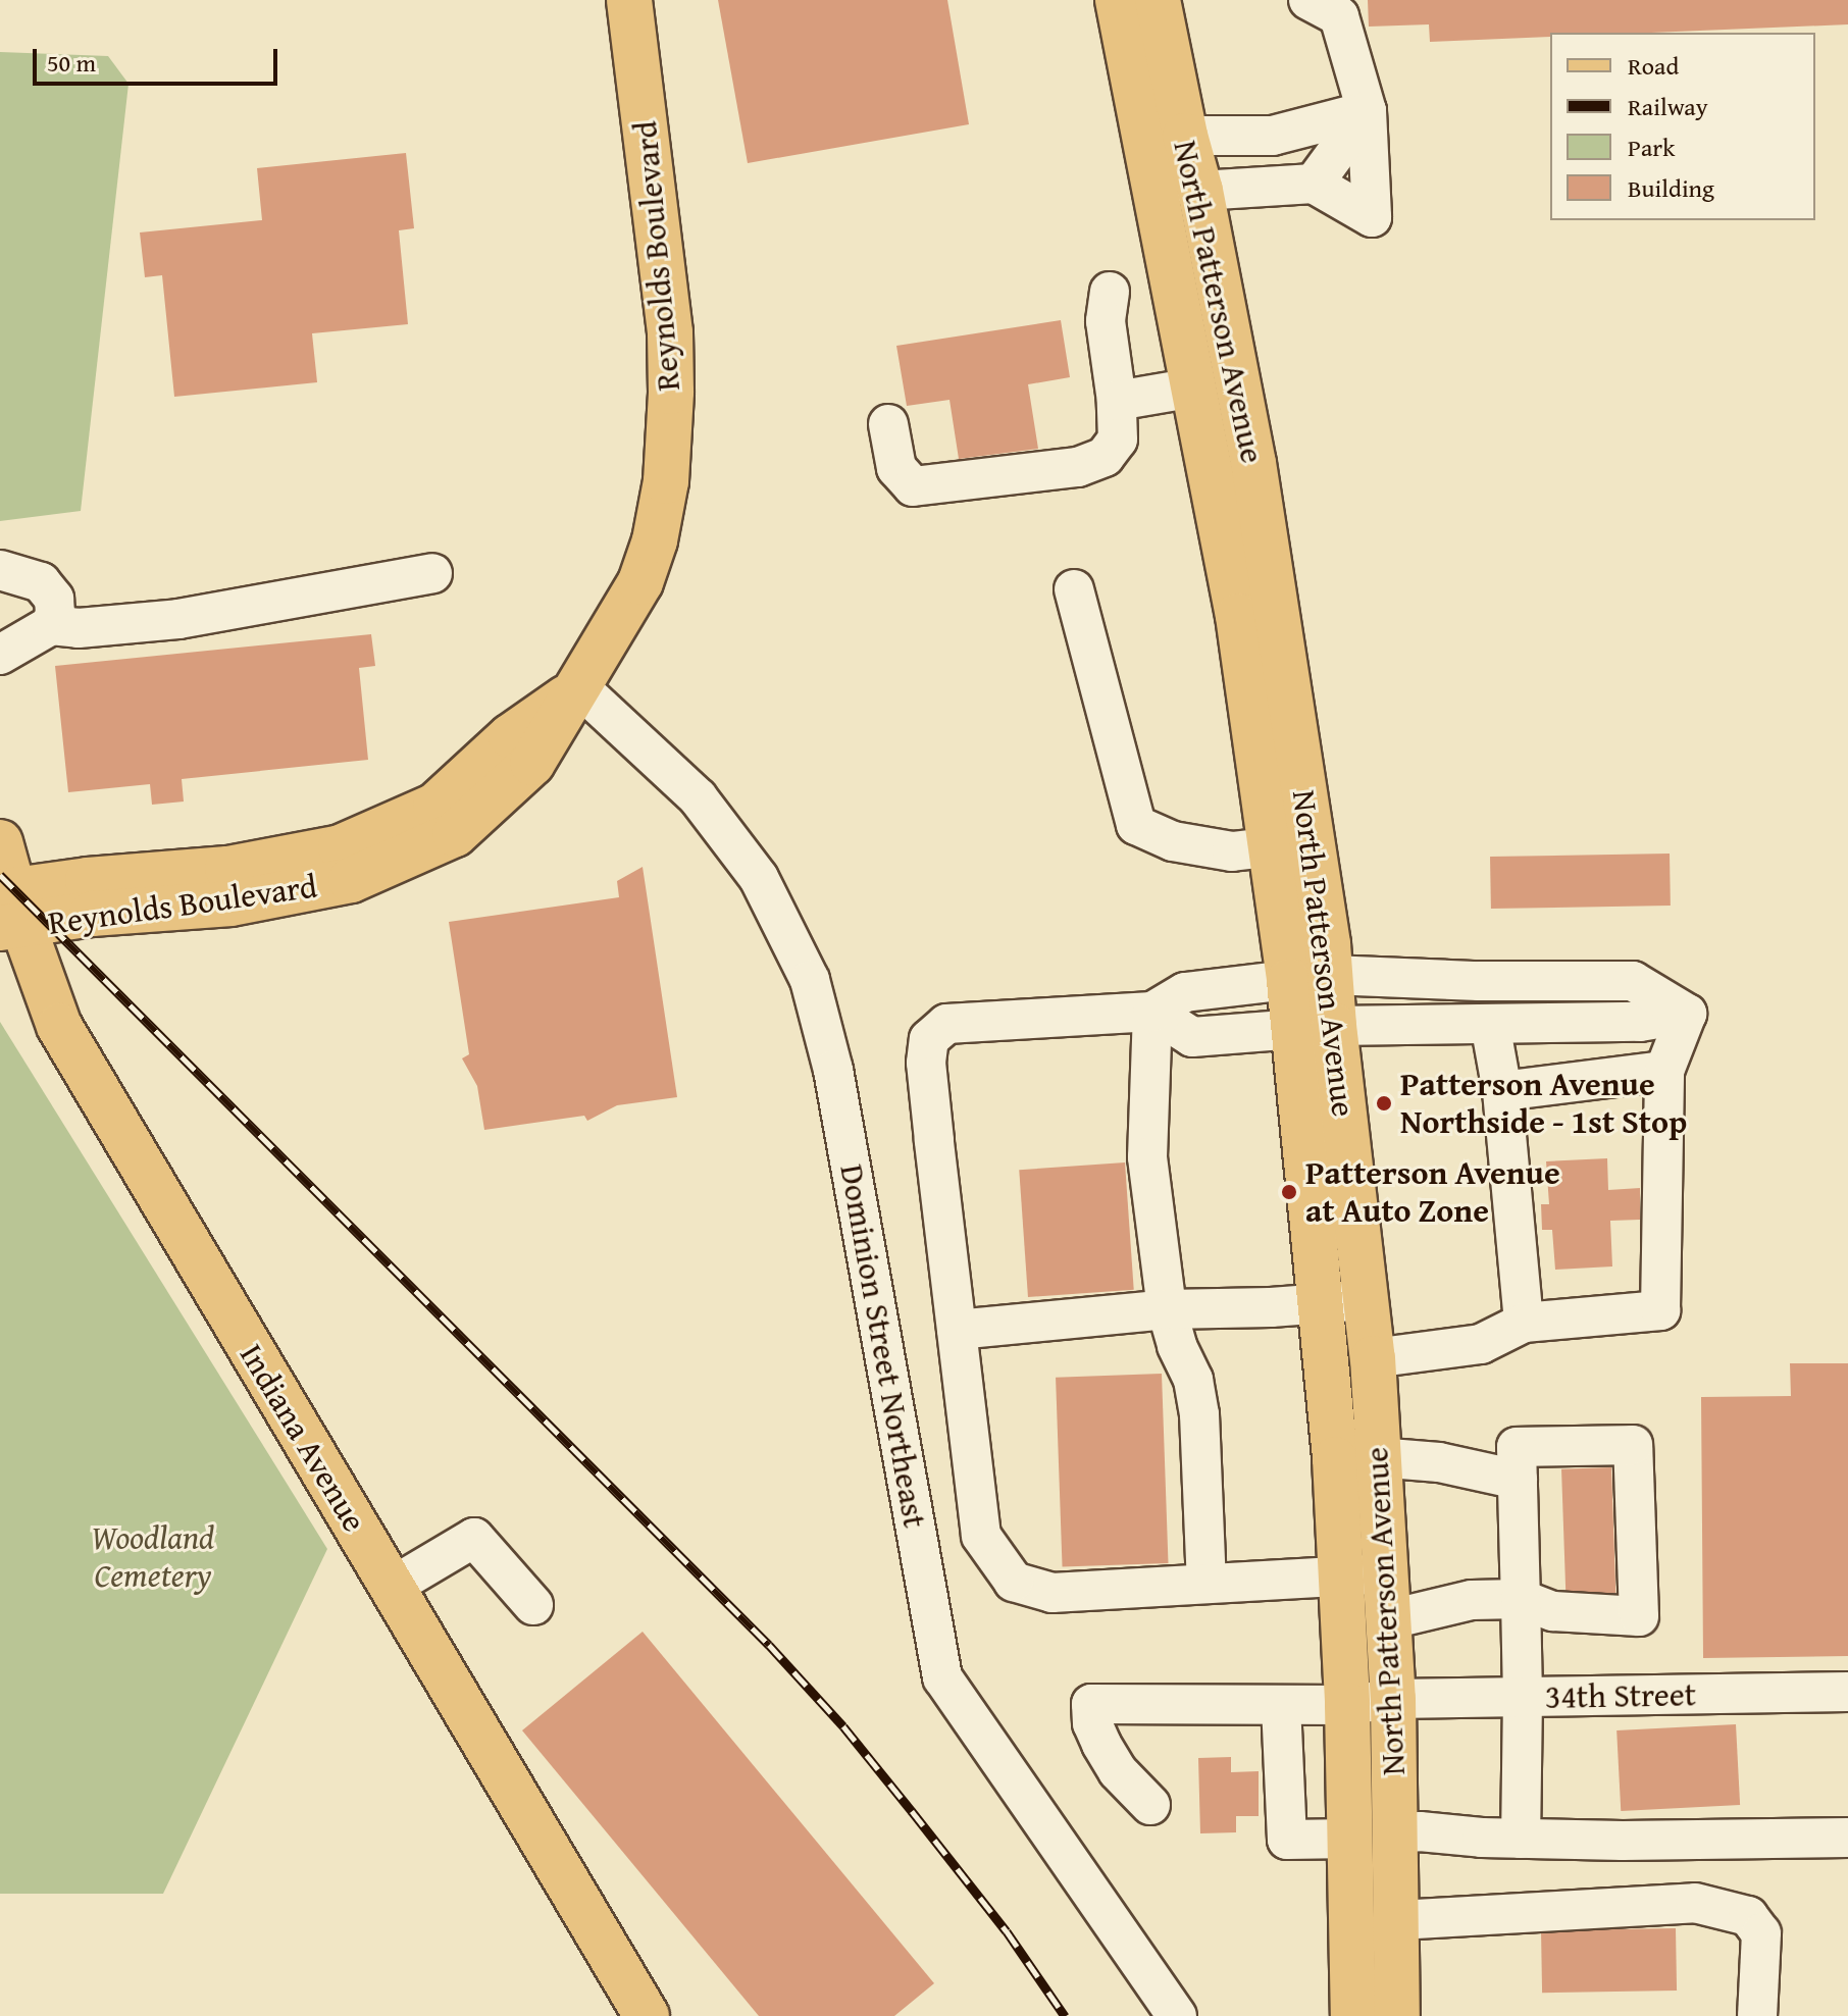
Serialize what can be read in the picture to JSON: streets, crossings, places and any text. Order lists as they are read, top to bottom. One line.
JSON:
{"streets":{"main road":["Reynolds Boulevard","North Patterson Avenue","Indiana Avenue"],"street":["Dominion Street Northeast","34th Street"]},"crossings":[["Reynolds Boulevard","Dominion Street Northeast"],["Reynolds Boulevard","Indiana Avenue"],["North Patterson Avenue","34th Street"]],"parks":["Woodland Cemetery"],"places":["Patterson Avenue Northside - 1st Stop","Patterson Avenue at Auto Zone"],"legend":["Road","Railway","Park","Building"],"scale_bar":"50 m"}
